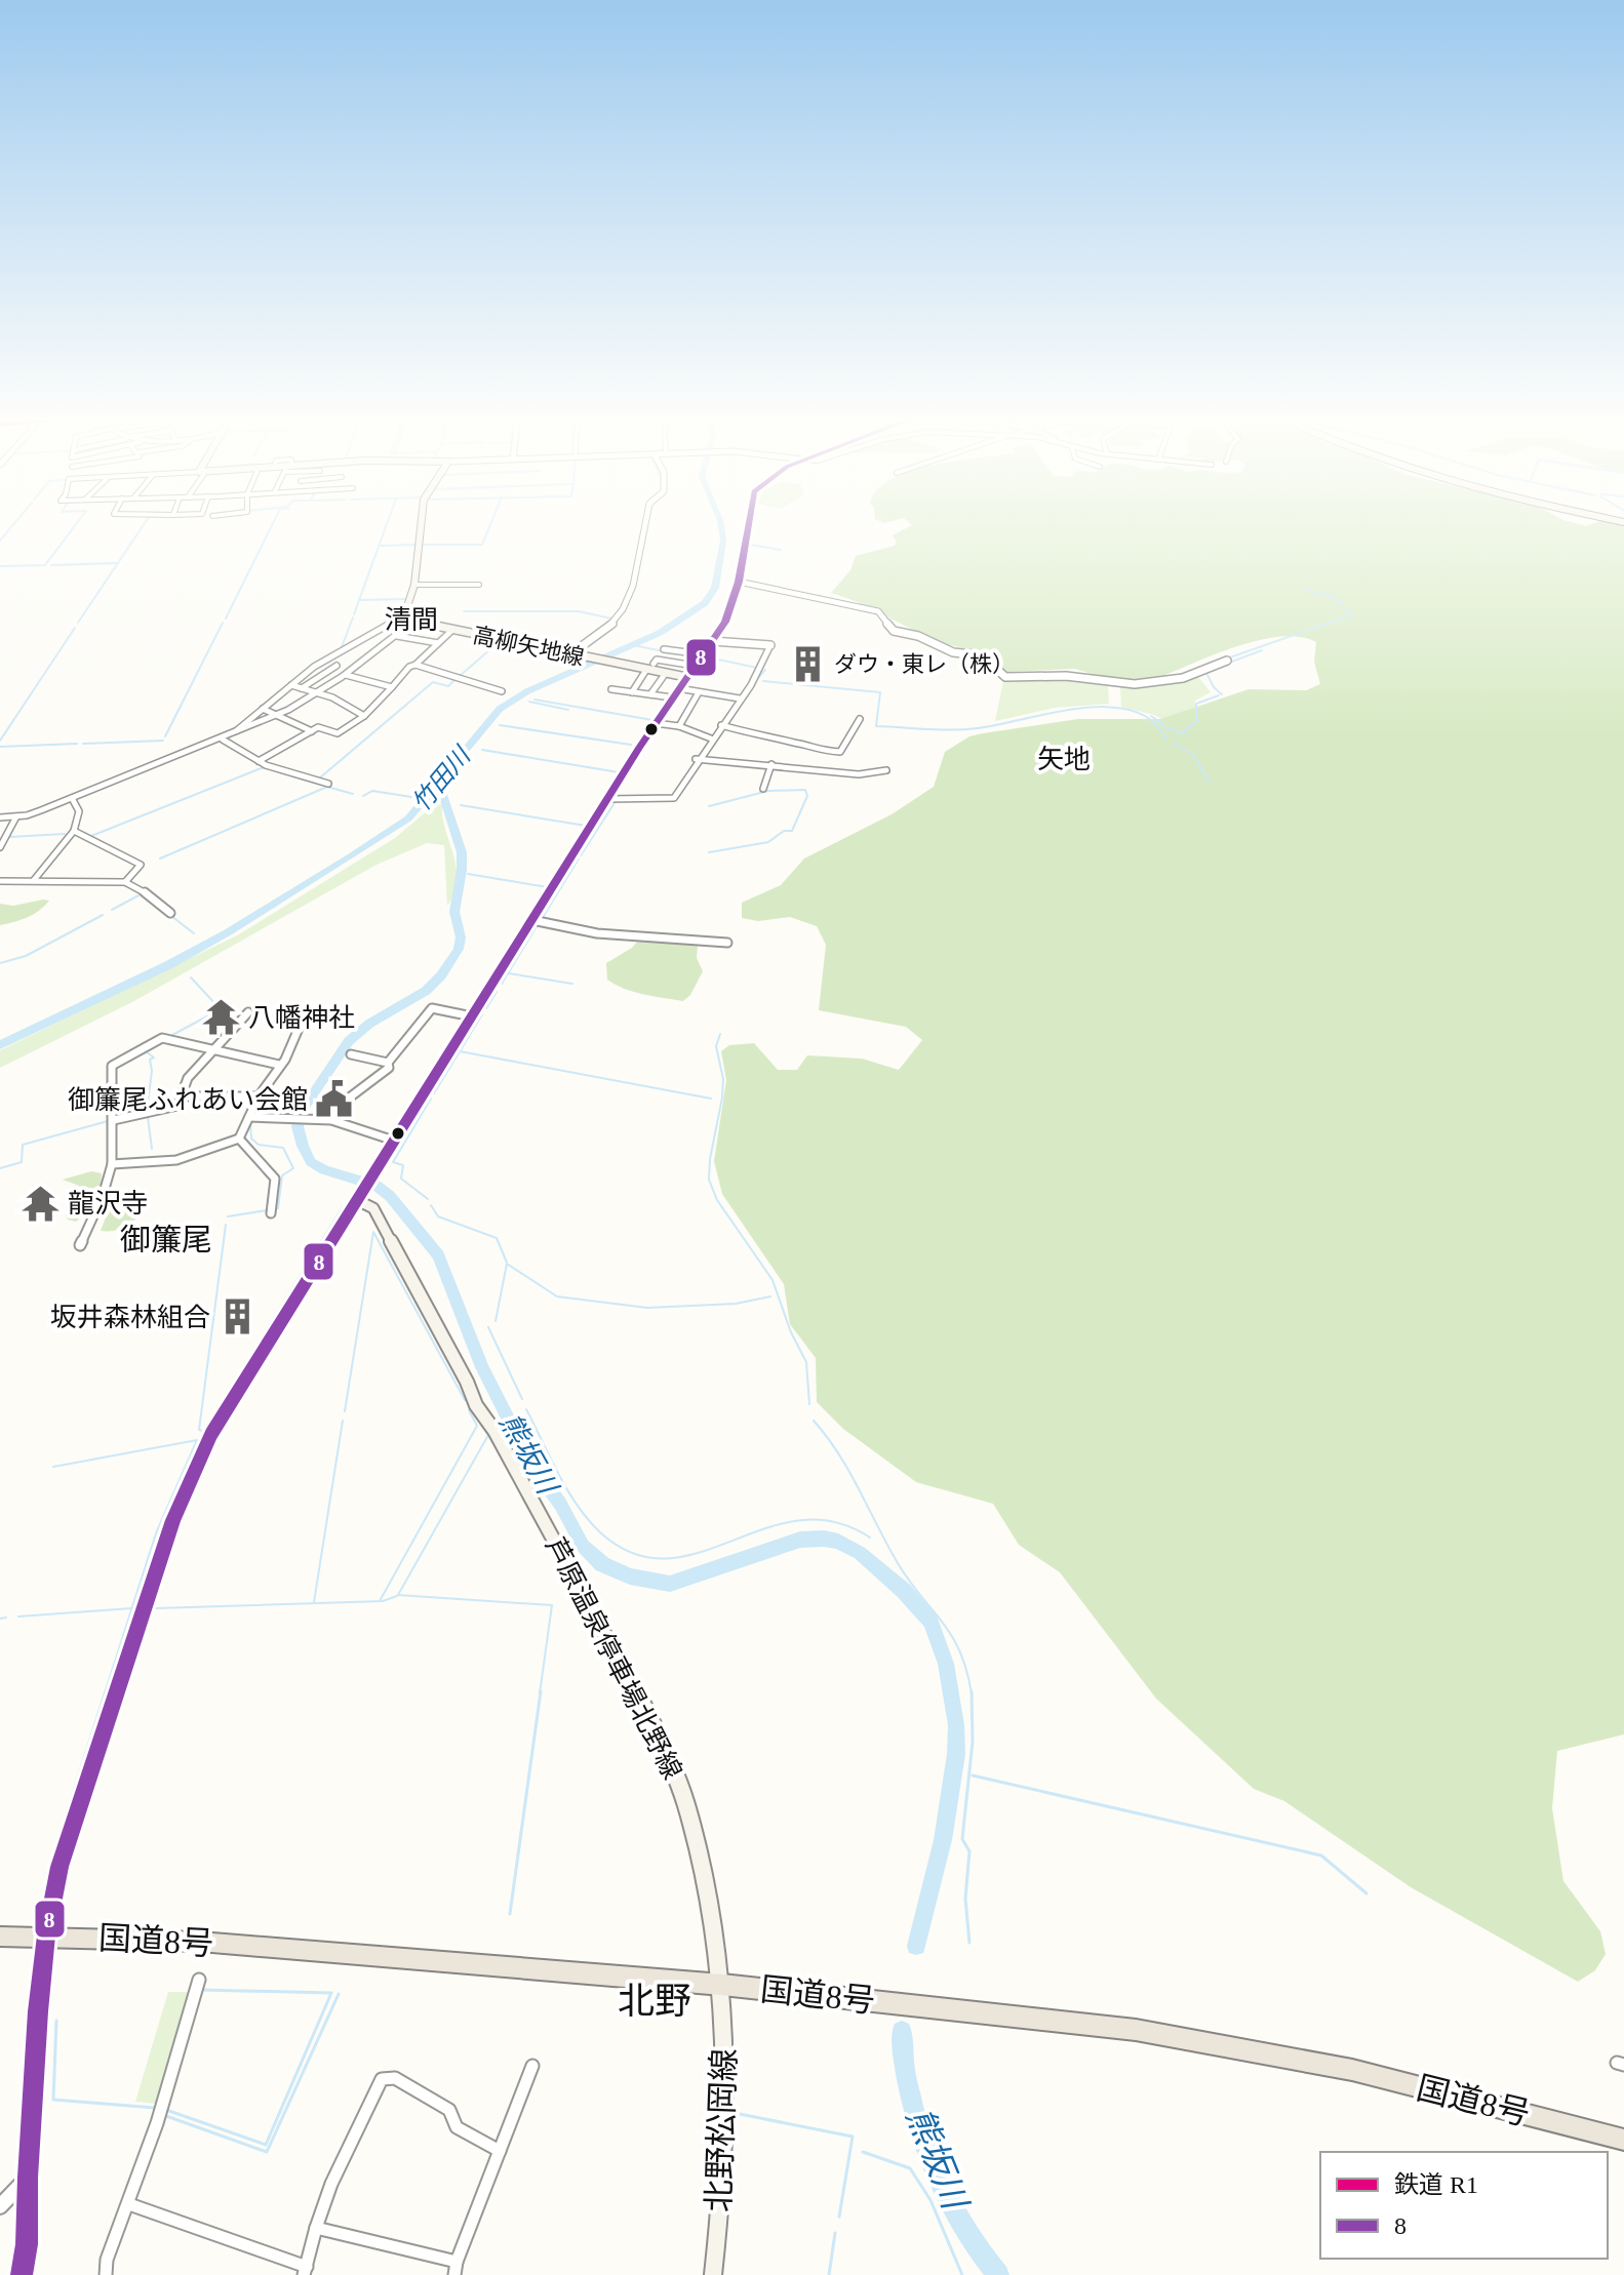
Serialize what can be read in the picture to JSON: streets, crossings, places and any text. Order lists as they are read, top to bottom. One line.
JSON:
{"streets":{"highway":["国道8号"],"main road":["高柳矢地線","芦原温泉停車場北野線","北野松岡線"]},"crossings":[["芦原温泉停車場北野線","国道8号"],["芦原温泉停車場北野線","北野松岡線"],["国道8号","北野松岡線"]],"districts":["清間","矢地","御簾尾","北野"],"water":["竹田川","熊坂川"],"places":{"building":["ダウ・東レ（株）","坂井森林組合"],"temple":["八幡神社","龍沢寺"],"public building":["御簾尾ふれあい会館"]},"lines":["transit line 8"],"legend":["鉄道 R1","8"]}
